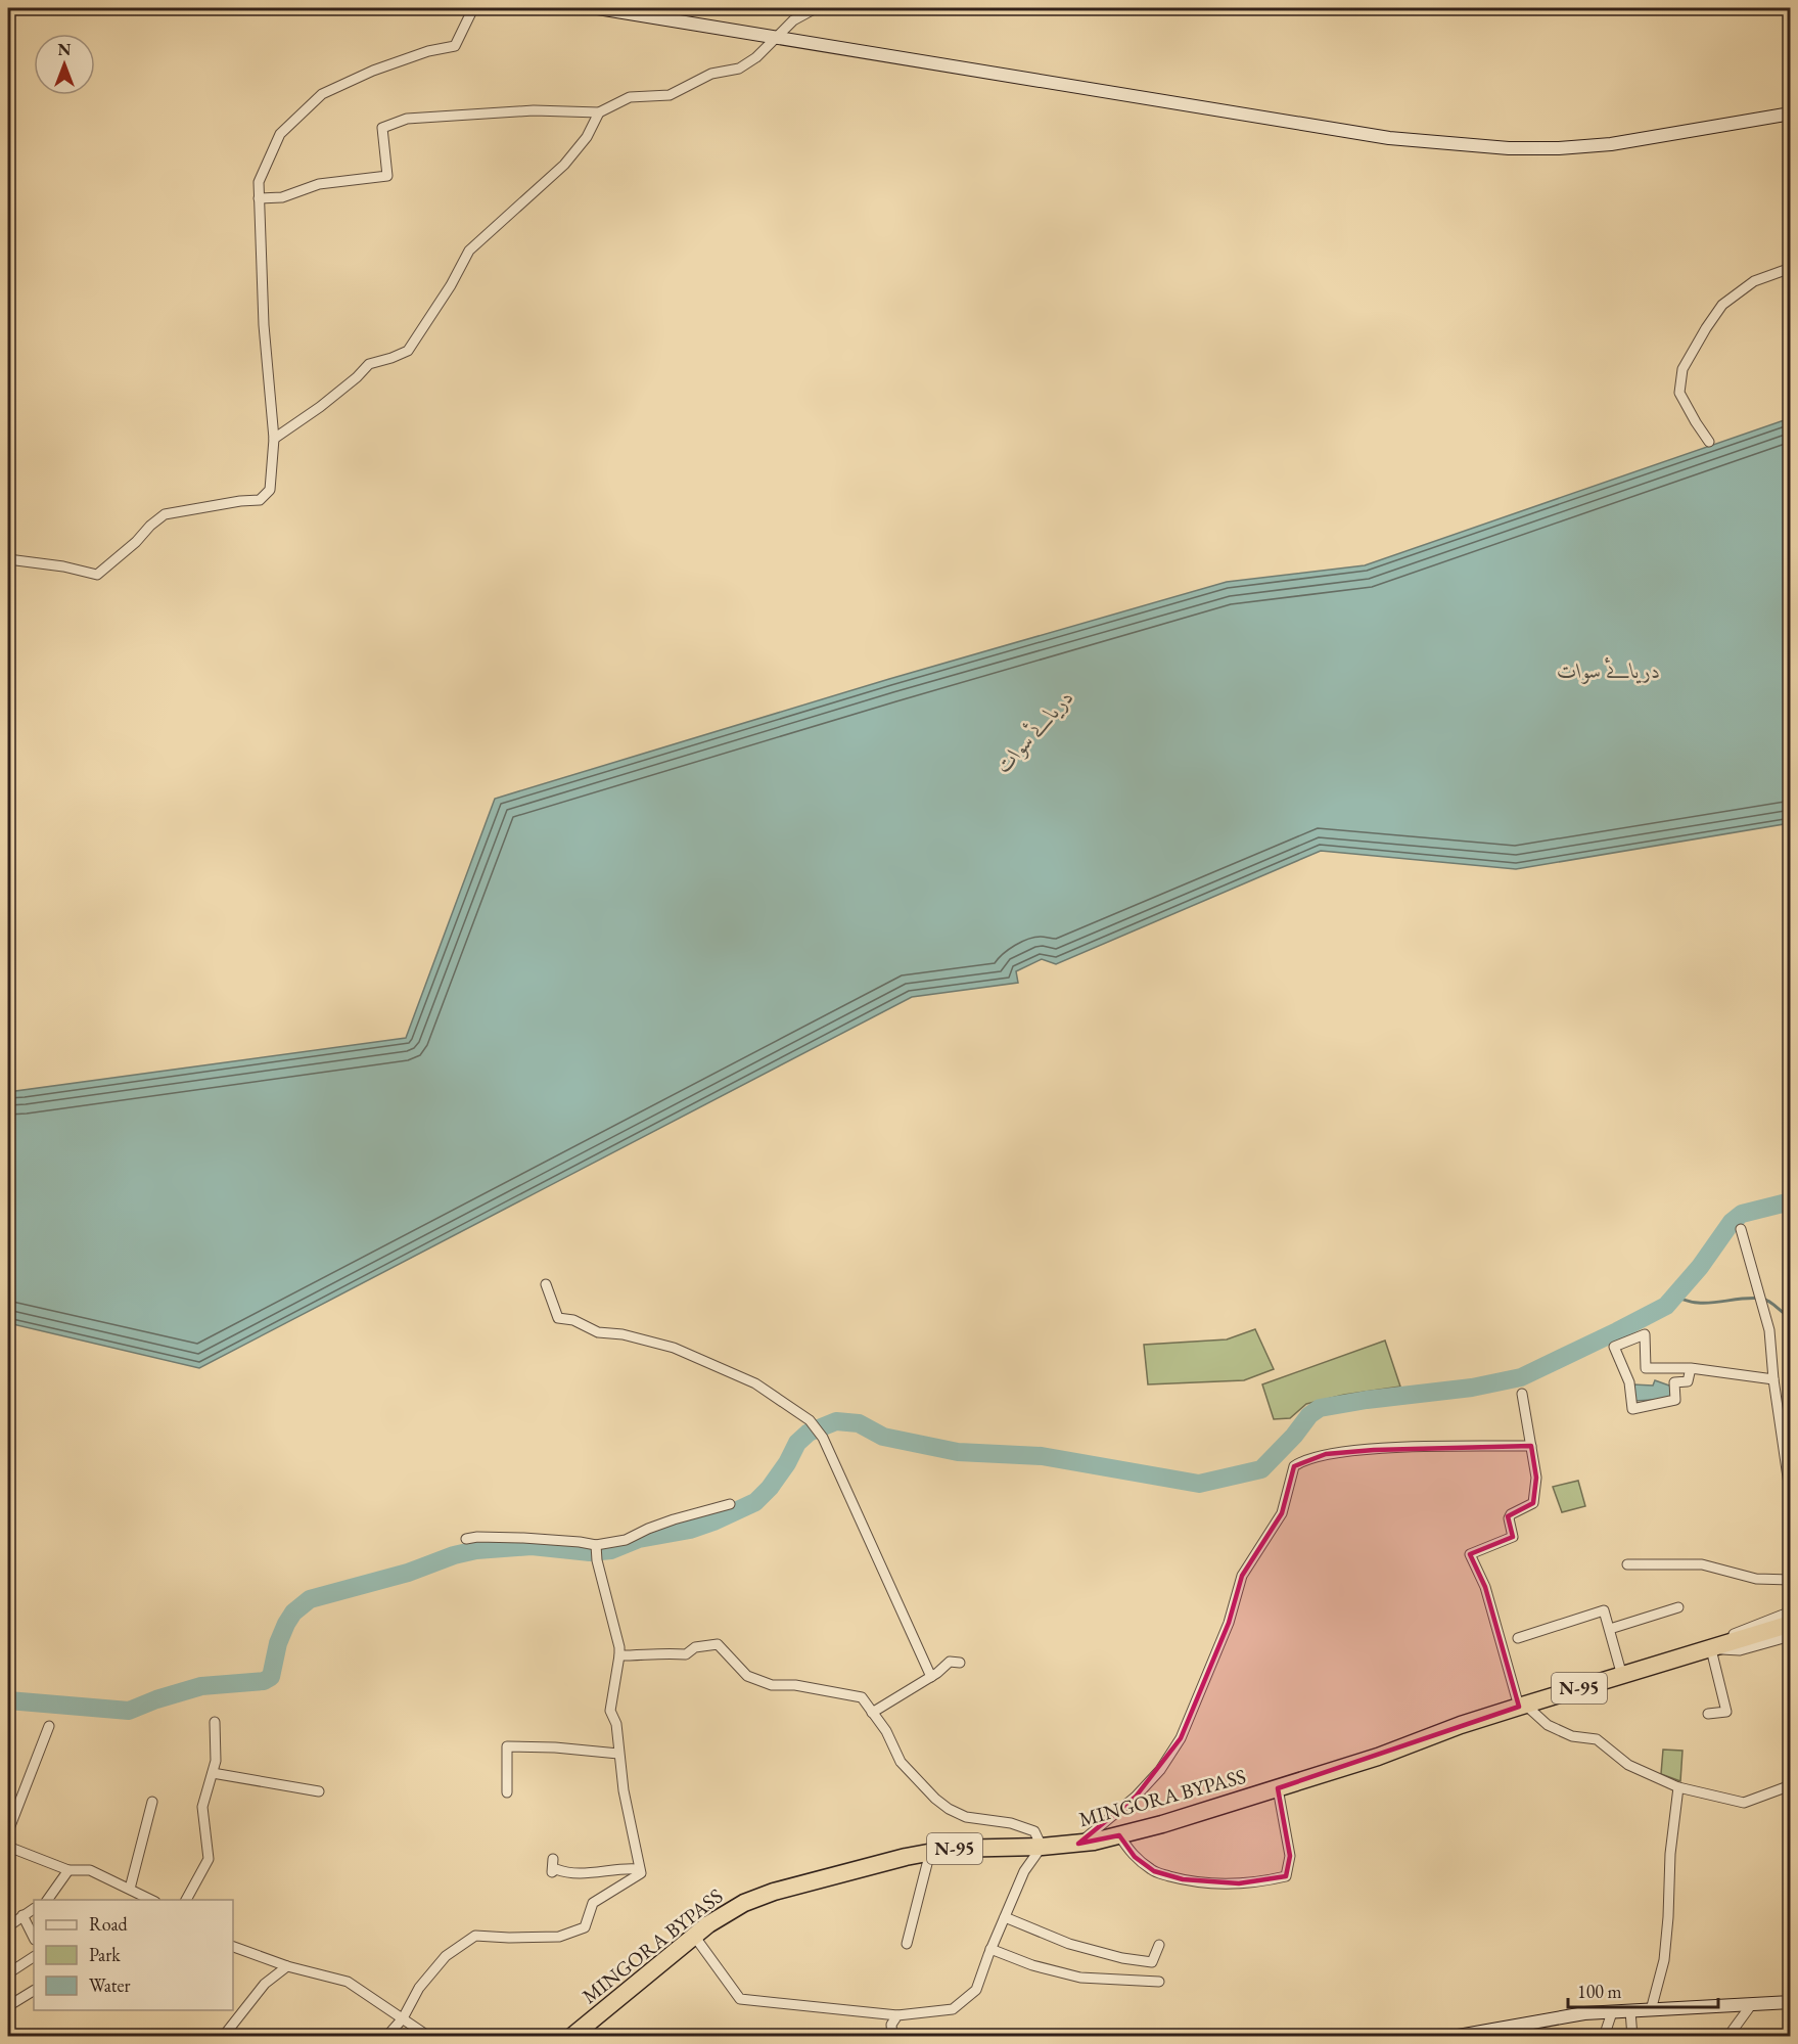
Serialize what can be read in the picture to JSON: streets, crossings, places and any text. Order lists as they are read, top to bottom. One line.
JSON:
{"streets":{"highway":["N-95","MINGORA BYPASS"]},"water":["دریائے سوات"],"legend":["Road","Park","Water"],"scale_bar":"100 m","north":"top"}
